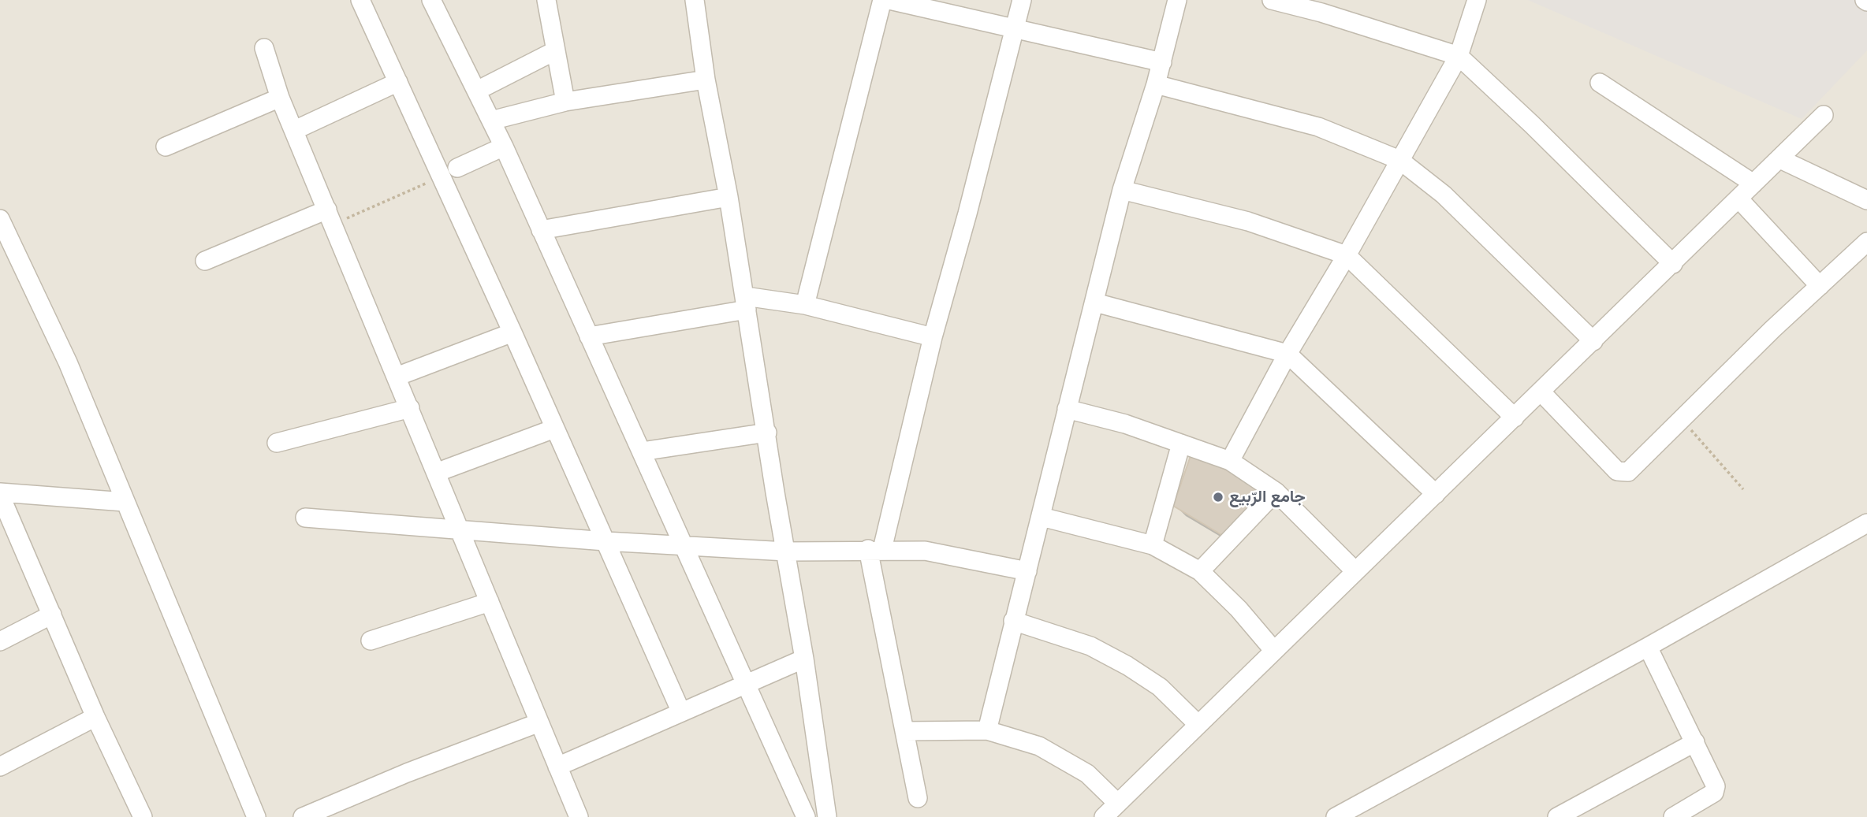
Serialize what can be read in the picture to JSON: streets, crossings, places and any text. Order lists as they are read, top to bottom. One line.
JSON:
{"places":["جامع الرّبيع"]}
